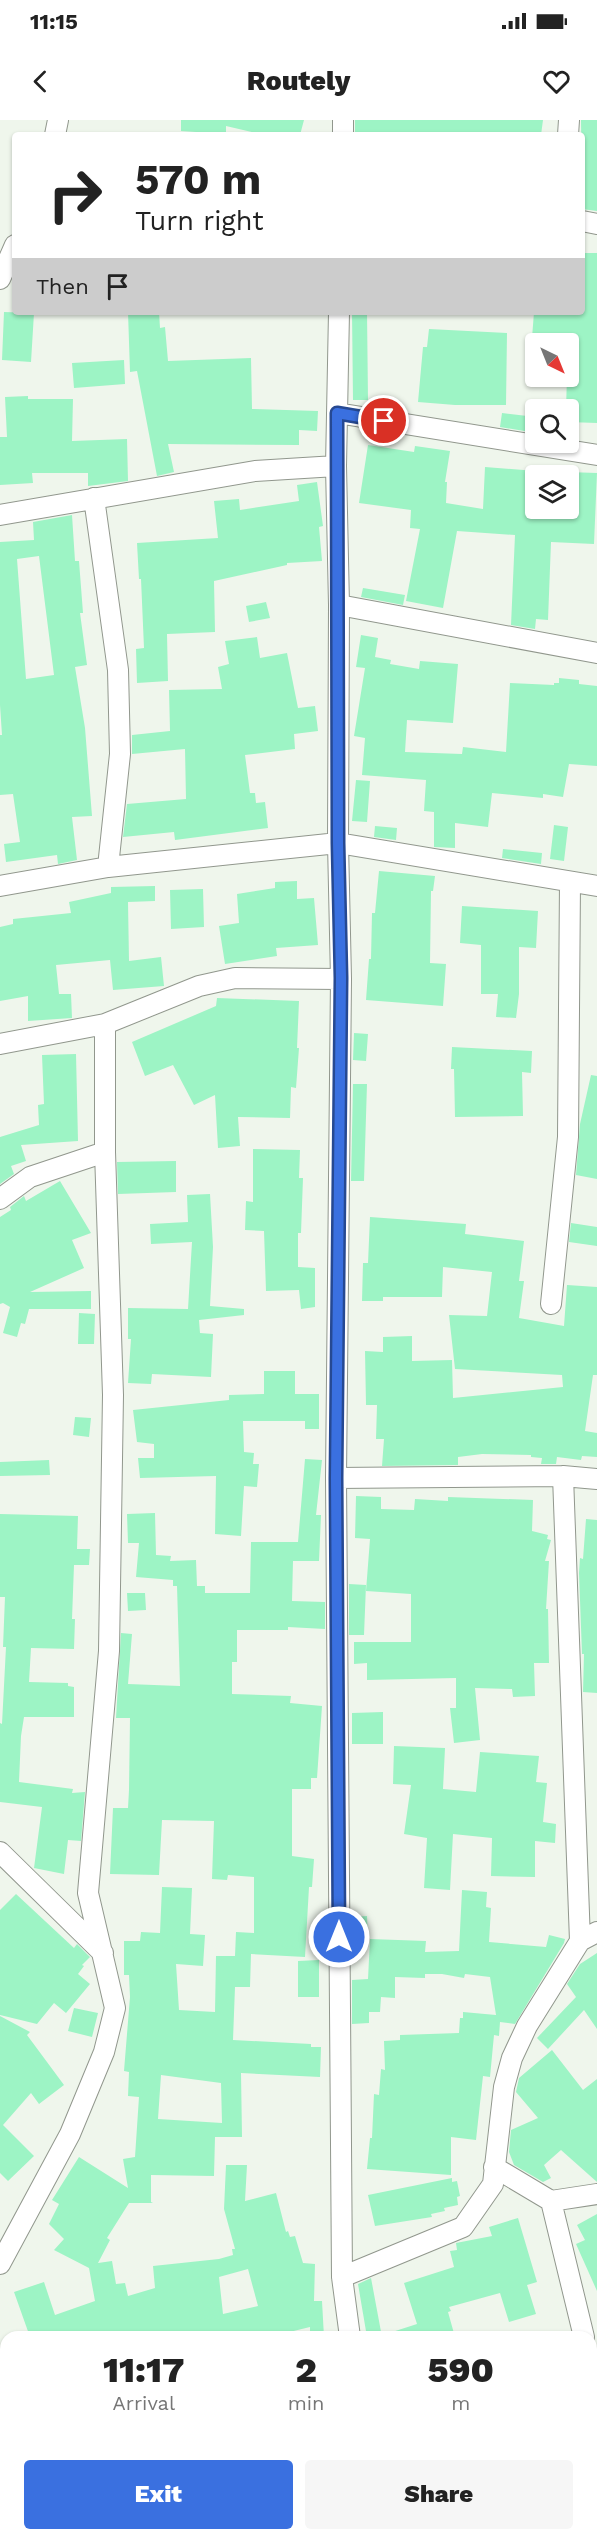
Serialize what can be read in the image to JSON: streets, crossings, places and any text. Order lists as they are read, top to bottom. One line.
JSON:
{"north":"bottom right","page":{"status":"11:15","header":"Routely","turn":["570 m","Turn right"],"then":"Then","eta":["11:17","Arrival","2","min","590","m"],"buttons":["Exit","Share"]}}
